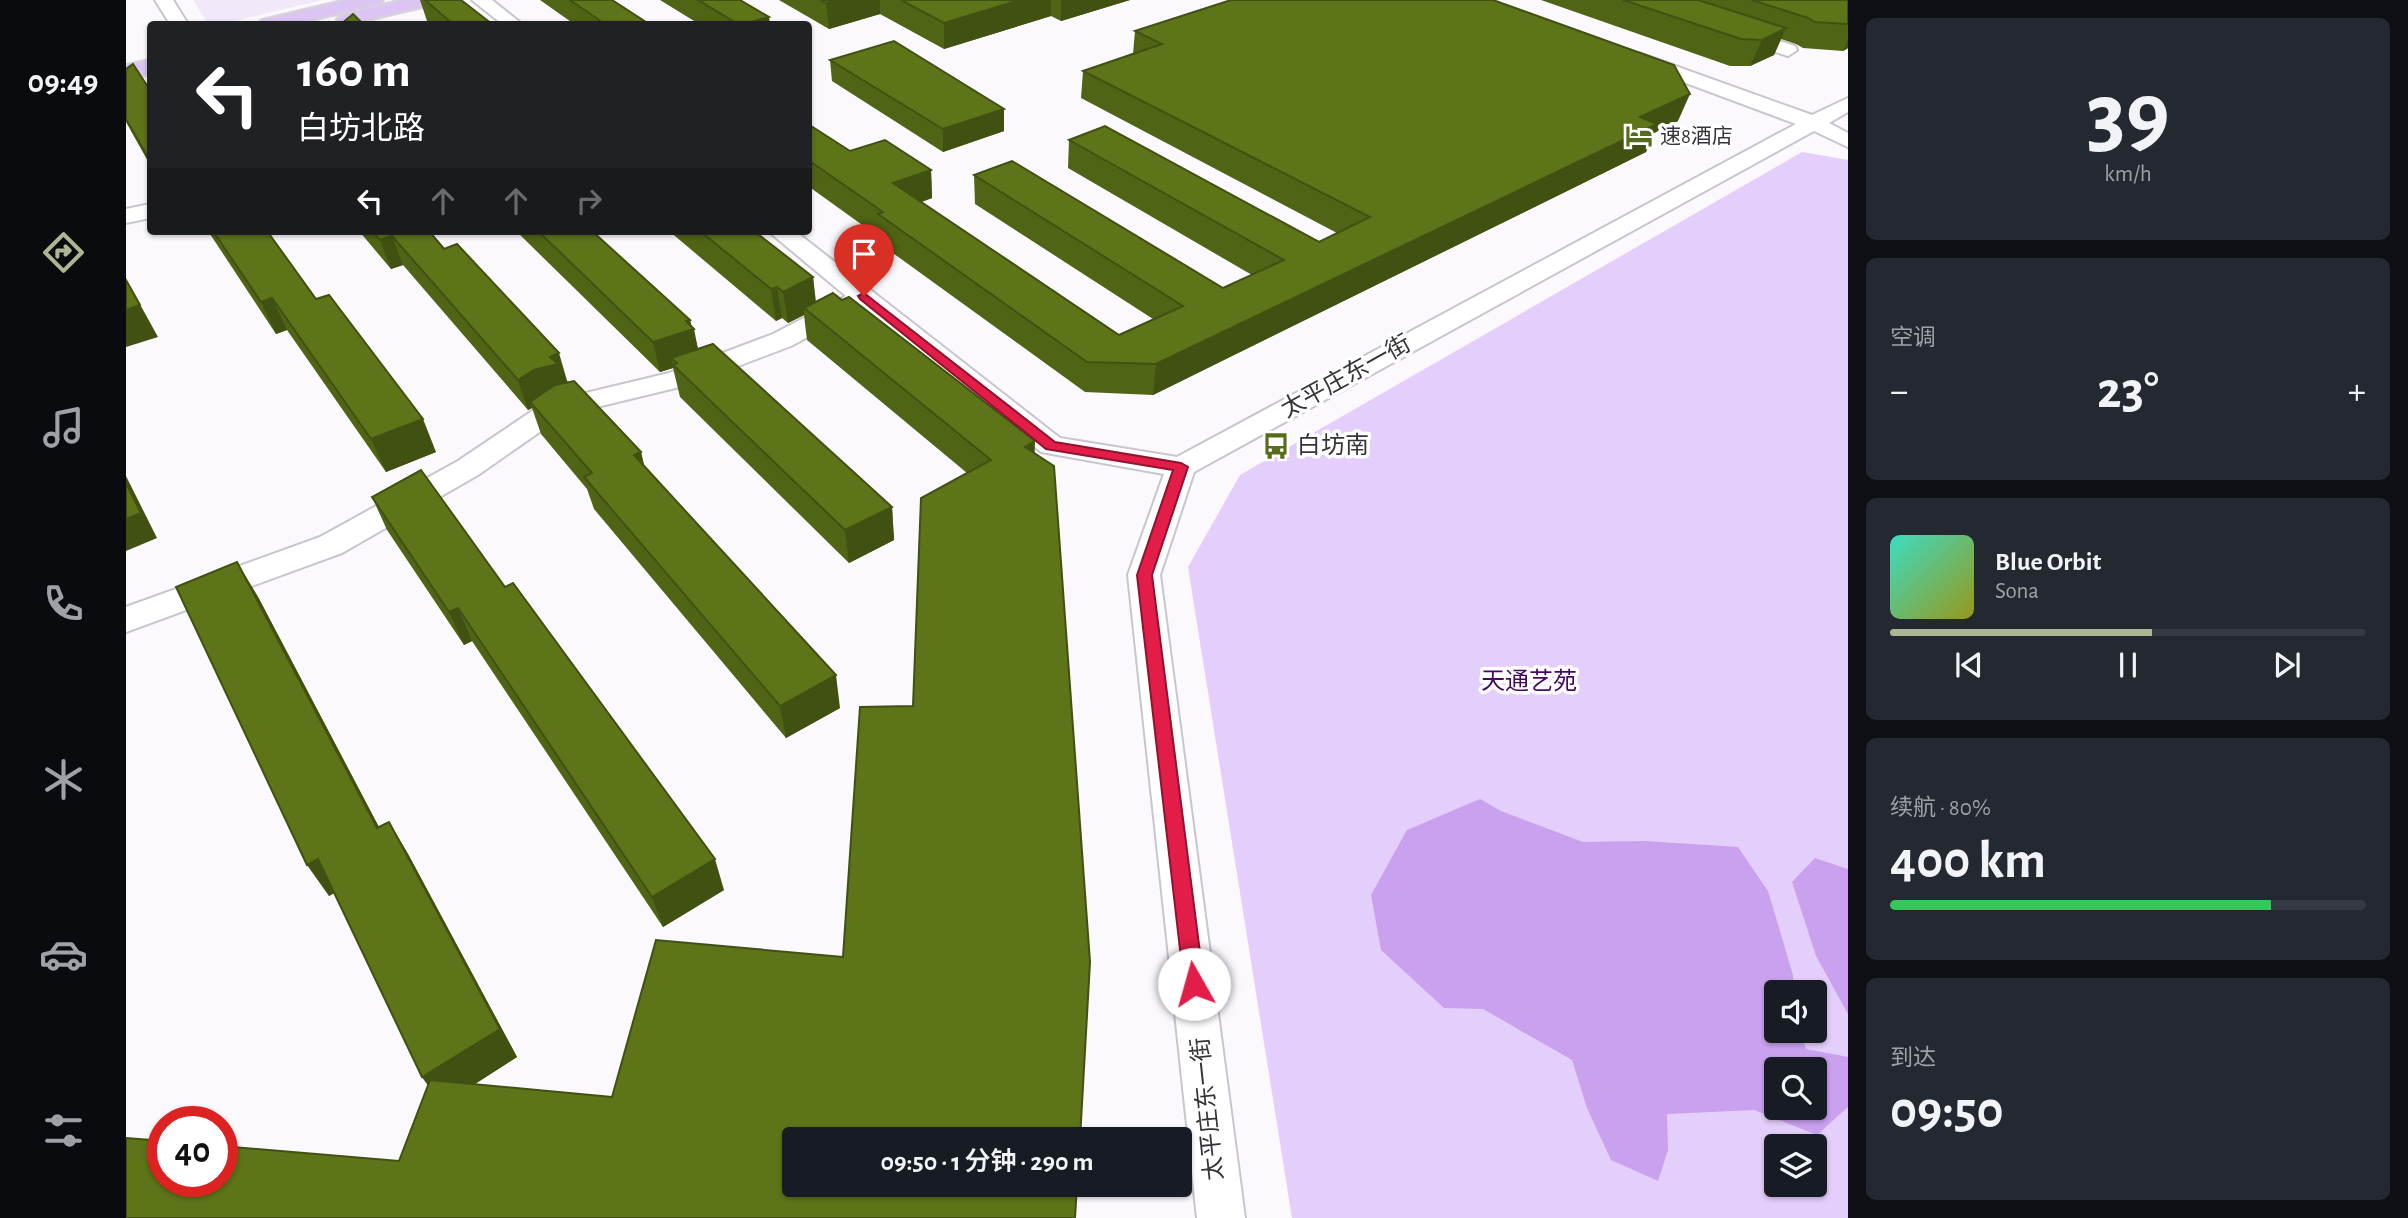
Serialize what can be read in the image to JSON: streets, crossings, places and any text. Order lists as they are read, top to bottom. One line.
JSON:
{"streets":{"street":["太平庄东一街"]},"parks":["天通艺苑"],"places":{"hotel":["速8酒店"],"bus stop":["白坊南"]},"page":{"tabs":"09:49","tile":[["39","km/h"],"空调",["续航 · 80%","400 km"],["到达","09:50"]],"turn":["160 m","白坊北路"],"heat":["−","23°","+"],"song":["Blue Orbit","Sona"],"limit":"40","trip":"09:50 · 1 分钟 · 290 m"}}
